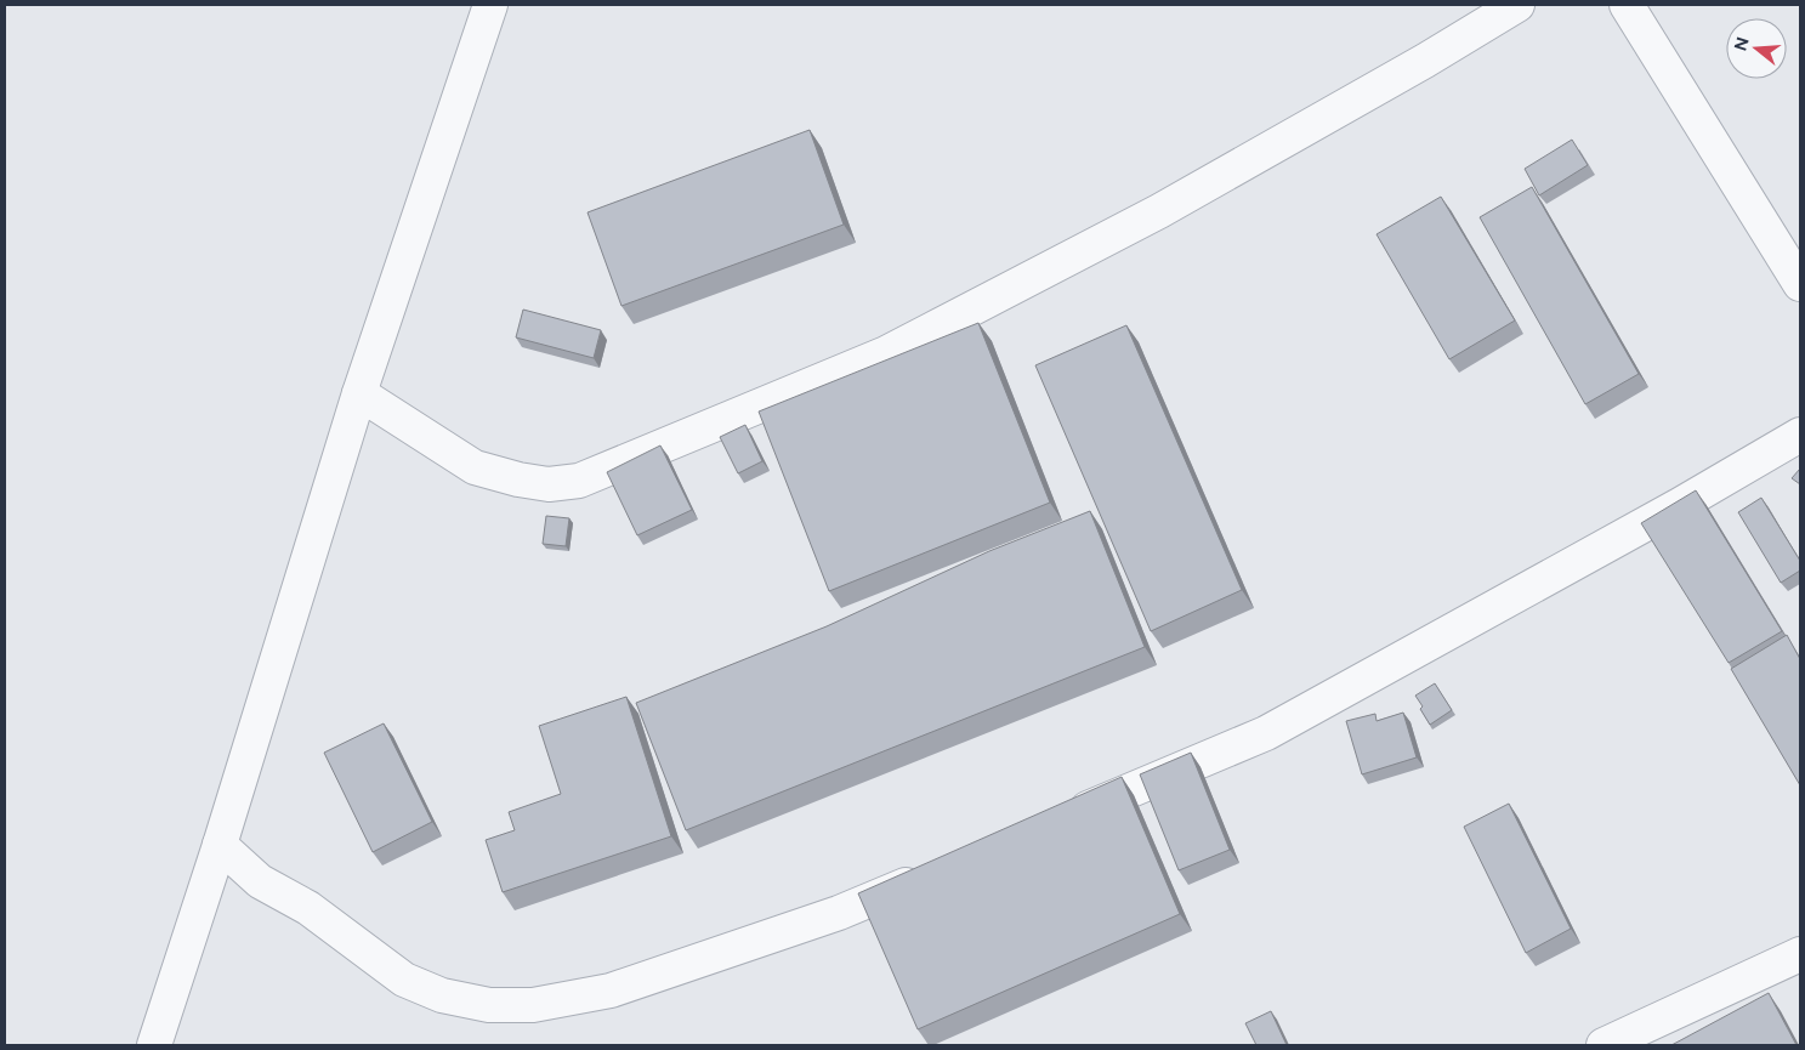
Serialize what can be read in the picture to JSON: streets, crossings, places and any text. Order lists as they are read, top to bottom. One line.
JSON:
{"north":"left"}
